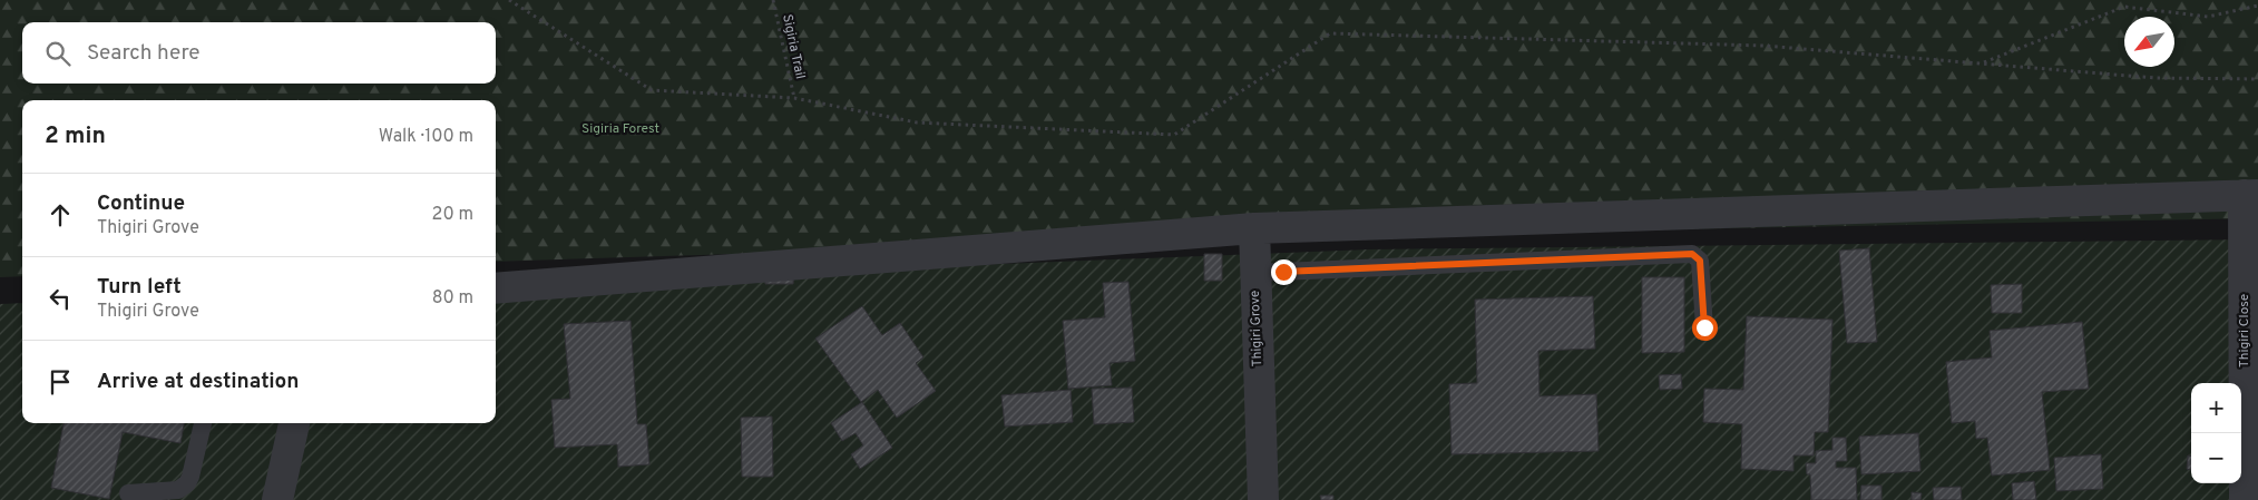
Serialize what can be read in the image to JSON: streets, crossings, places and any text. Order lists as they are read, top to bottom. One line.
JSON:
{"streets":{"street":["Thigiri Grove","Thigiri Close"],"path":["Sigiria Trail"]},"parks":["Sigiria Forest"],"north":"bottom left","page":{"search":"Search here","heading":["2 min","Walk · 100 m"],"list":[["Continue","Thigiri Grove","20 m"],["Turn left","Thigiri Grove","80 m"],"Arrive at destination"],"map_buttons":["+","−"]}}
